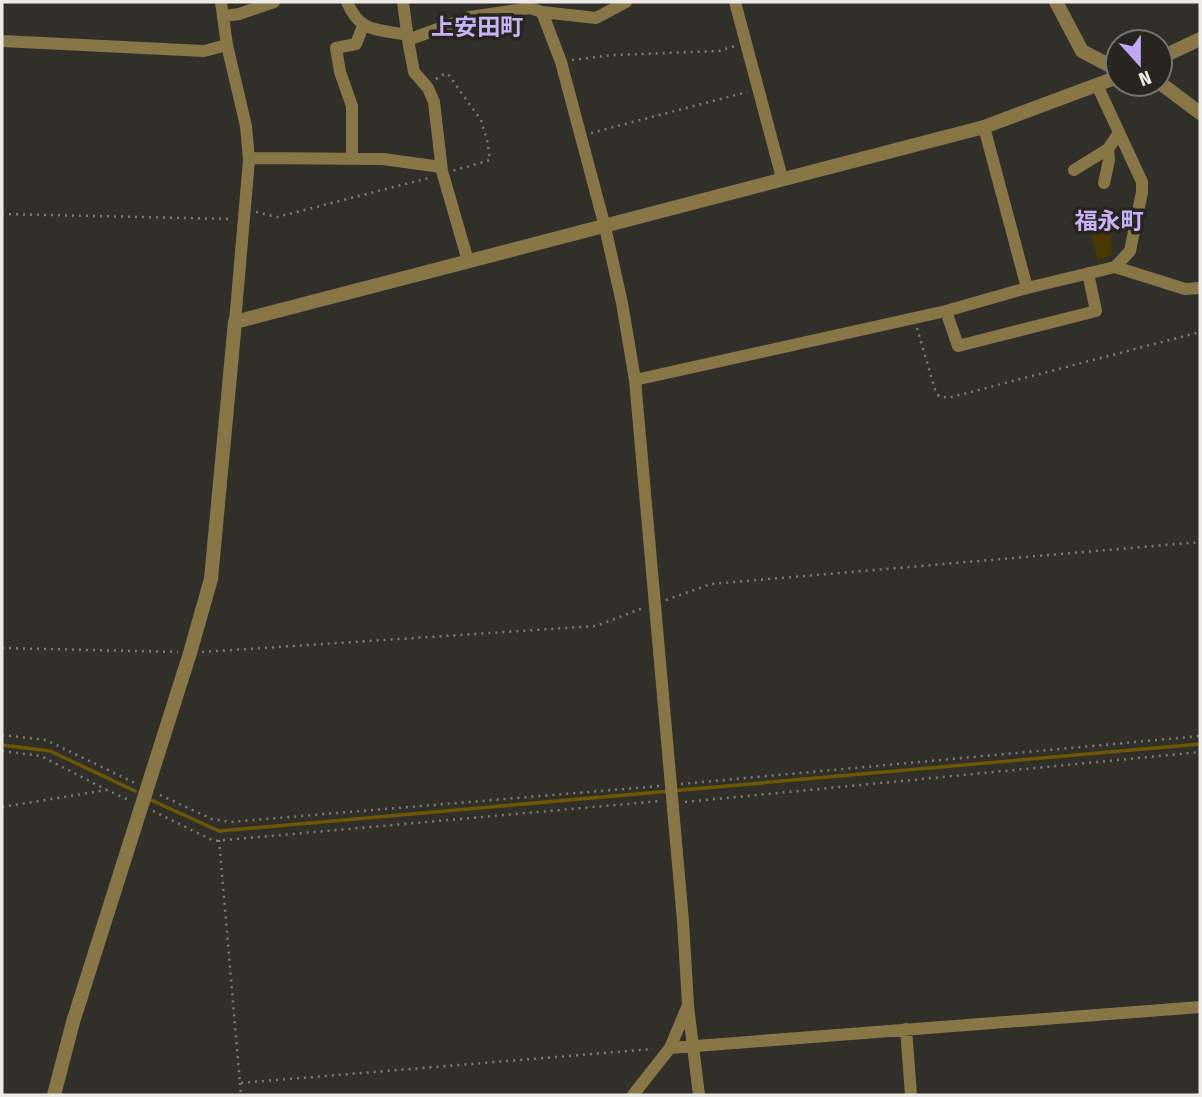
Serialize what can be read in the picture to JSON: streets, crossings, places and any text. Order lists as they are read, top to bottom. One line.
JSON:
{"districts":["上安田町","福永町"],"north":"bottom"}
